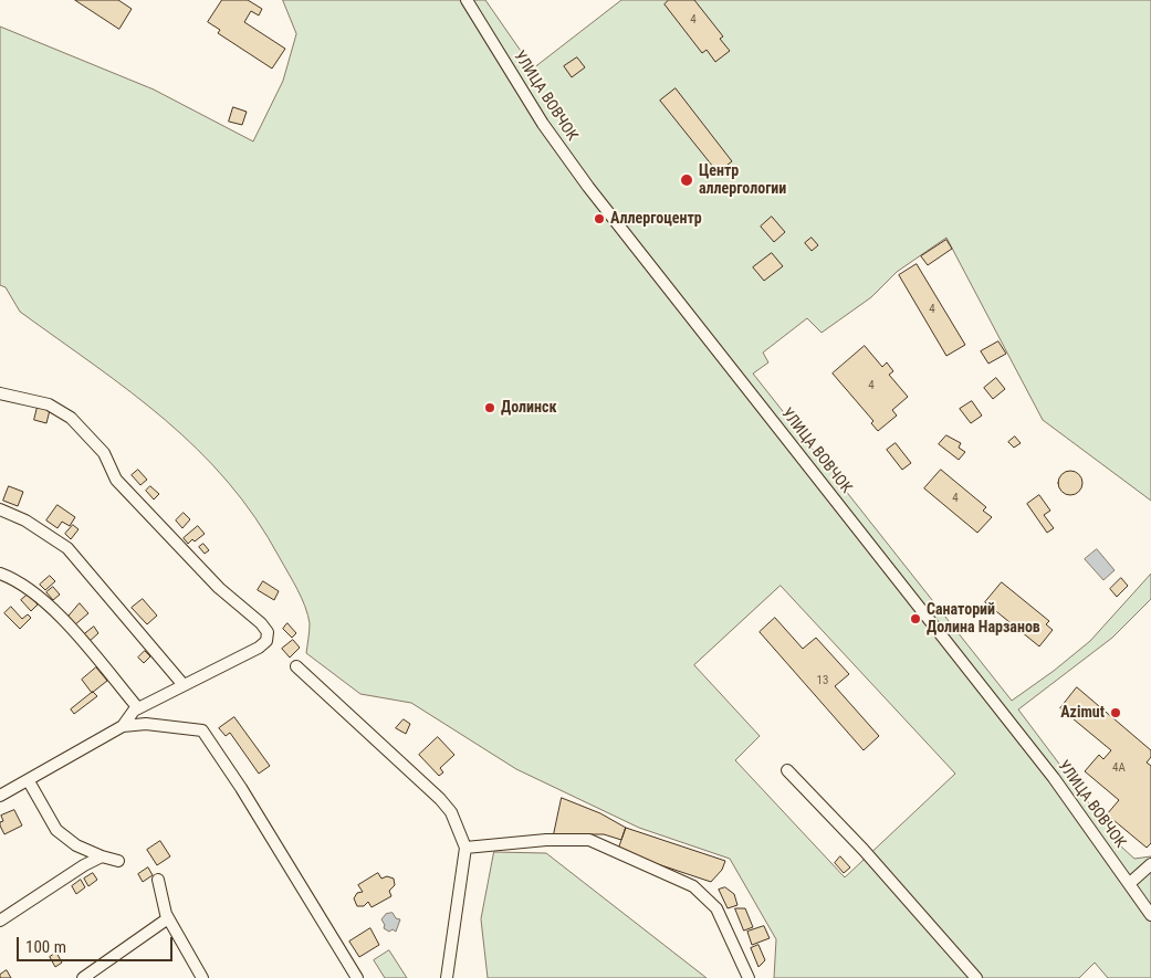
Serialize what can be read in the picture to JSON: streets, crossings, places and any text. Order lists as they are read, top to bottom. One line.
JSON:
{"streets":{"street":["УЛИЦА ВОВЧОК"]},"places":["Центр аллергологии","Аллергоцентр","Долинск","Санаторий Долина Нарзанов","Azimut"],"house_numbers":["4","4","4","4","13","4А"],"scale_bar":"100 m"}
